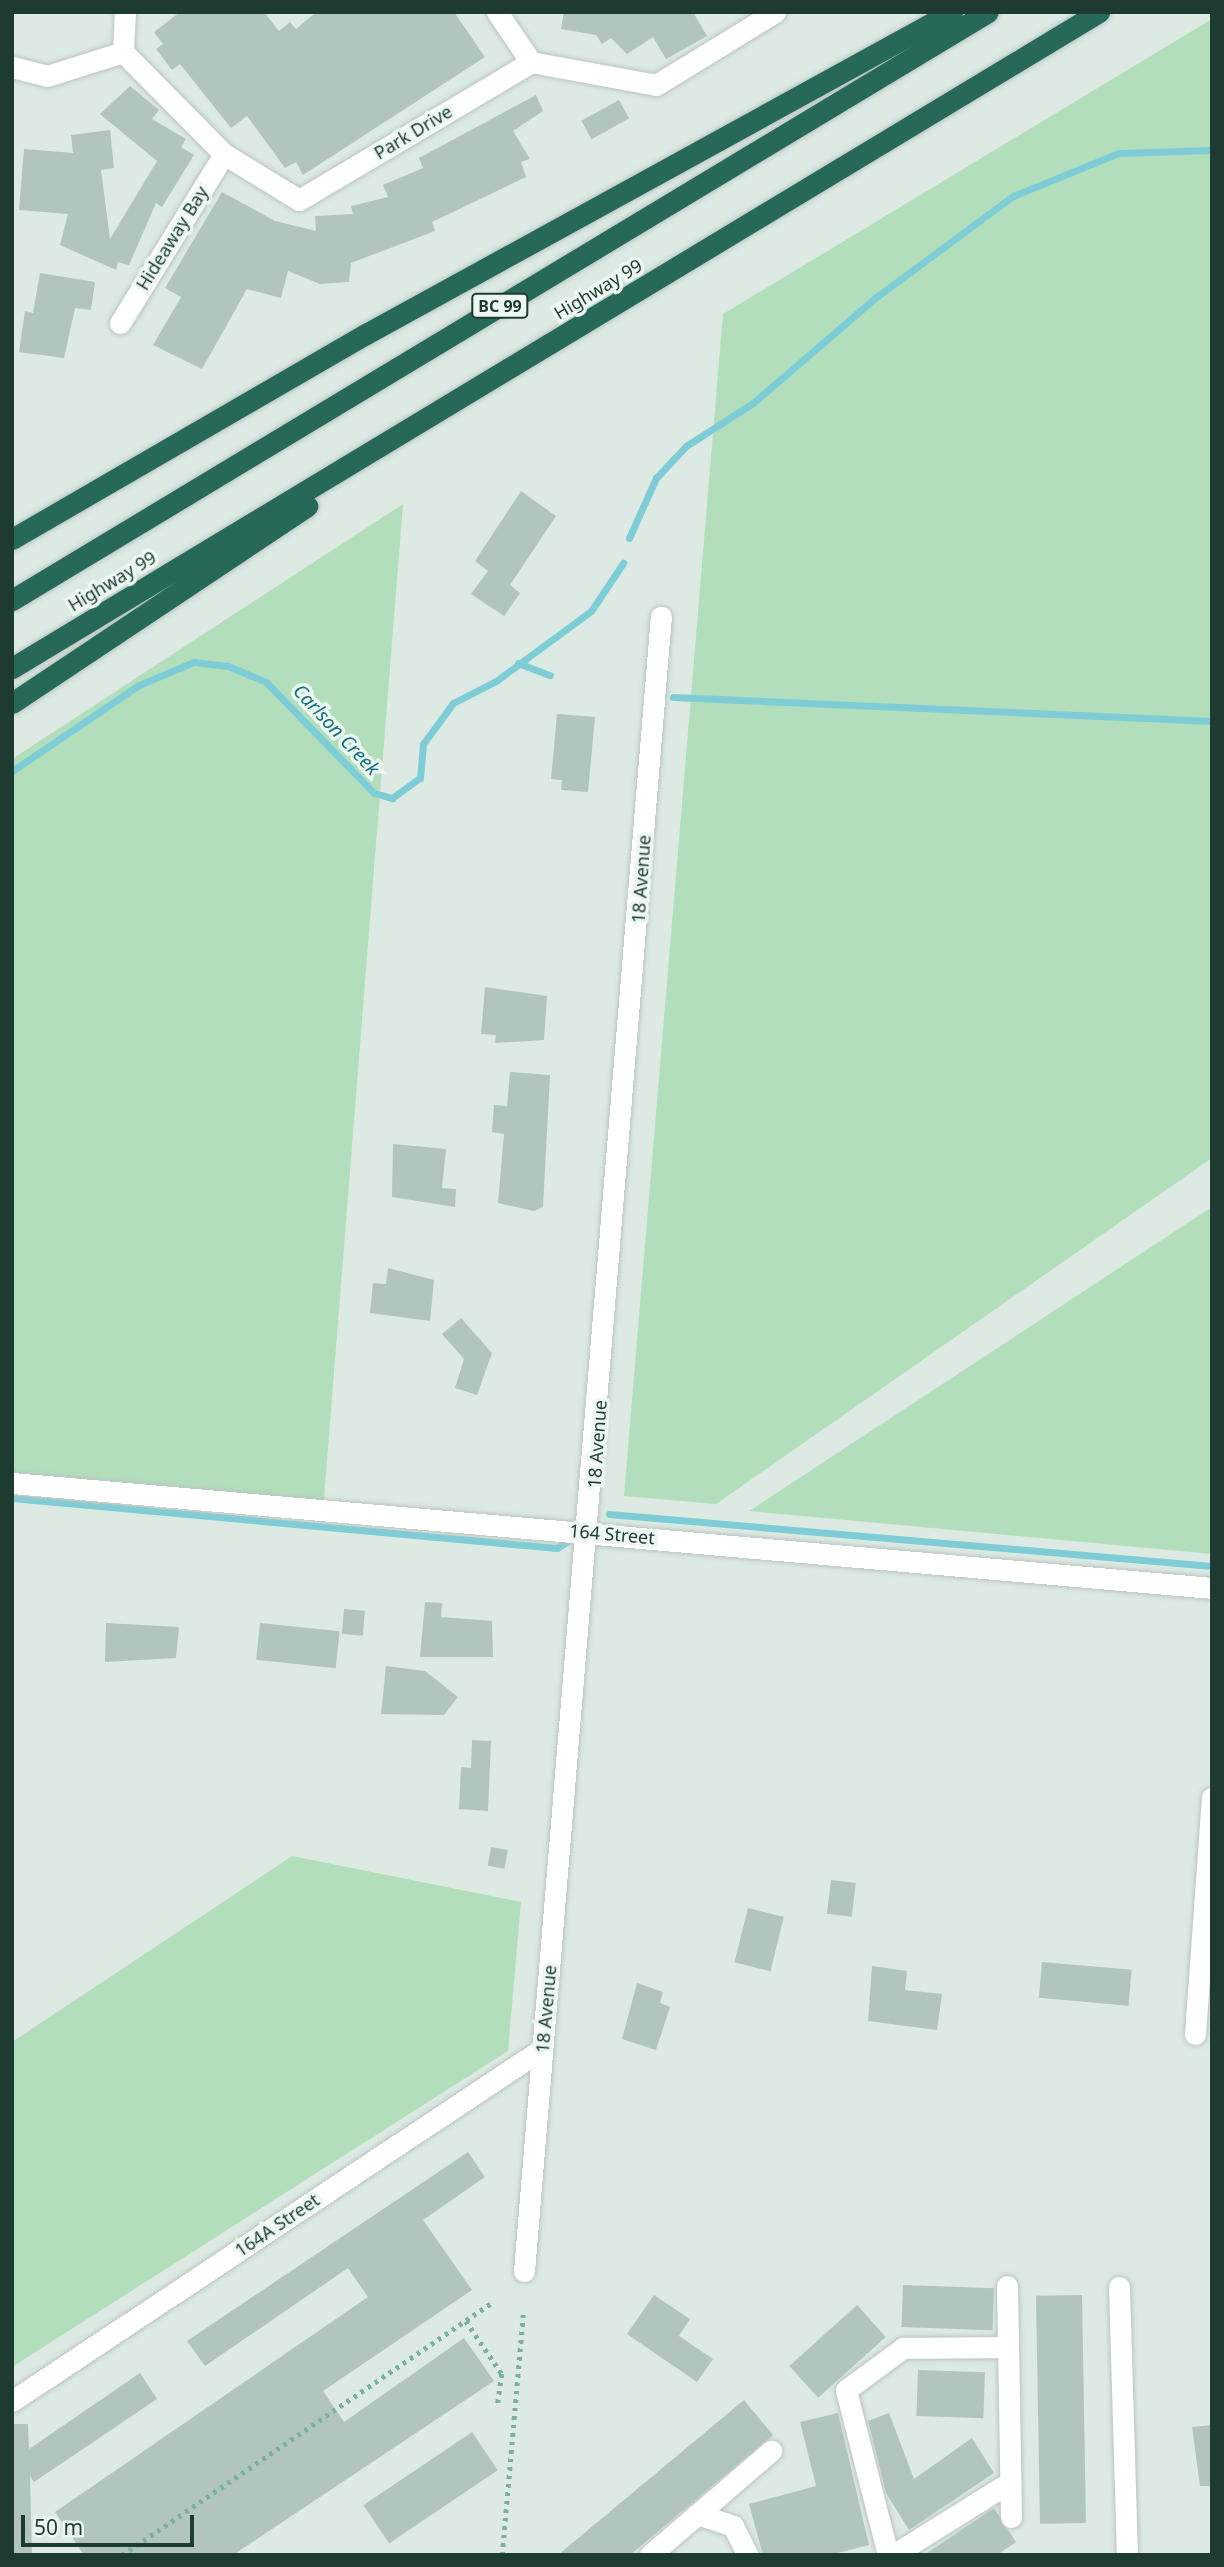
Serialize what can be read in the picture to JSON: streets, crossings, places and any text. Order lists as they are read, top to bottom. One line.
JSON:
{"streets":{"highway":["Highway 99","BC 99"],"street":["Park Drive","Hideaway Bay","18 Avenue","164 Street","164A Street"]},"crossings":[["Park Drive","Hideaway Bay"],["18 Avenue","164 Street"],["18 Avenue","164A Street"]],"water":["Carlson Creek"],"scale_bar":"50 m"}
